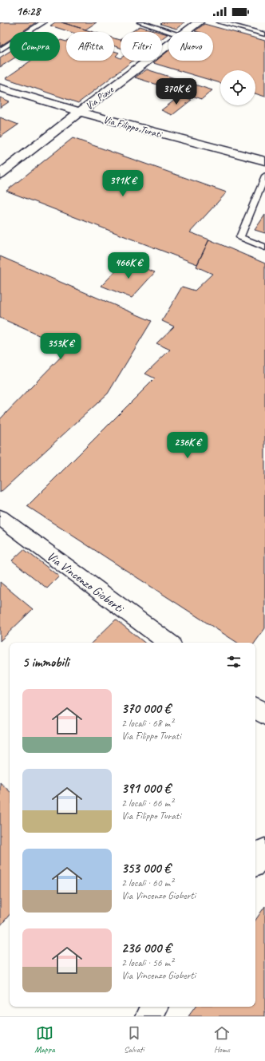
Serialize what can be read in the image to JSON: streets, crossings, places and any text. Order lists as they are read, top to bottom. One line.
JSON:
{"streets":{"street":["Via Piave","Via Filippo Turati","Via Vincenzo Gioberti"]},"crossings":[["Via Piave","Via Filippo Turati"]],"page":{"status":"16:28","chip":["Compra","Affitta","Filtri","Nuovo"],"price":["370K €","391K €","466K €","353K €","236K €"],"heading":"5 immobili","list":[{"name":"370 000 €","note":"2 locali · 68 m² · Via Filippo Turati"},{"name":"391 000 €","note":"2 locali · 66 m² · Via Filippo Turati"},{"name":"353 000 €","note":"2 locali · 60 m² · Via Vincenzo Gioberti"},{"name":"236 000 €","note":"2 locali · 56 m² · Via Vincenzo Gioberti"}],"tabs":["Mappa","Salvati","Home"]}}
